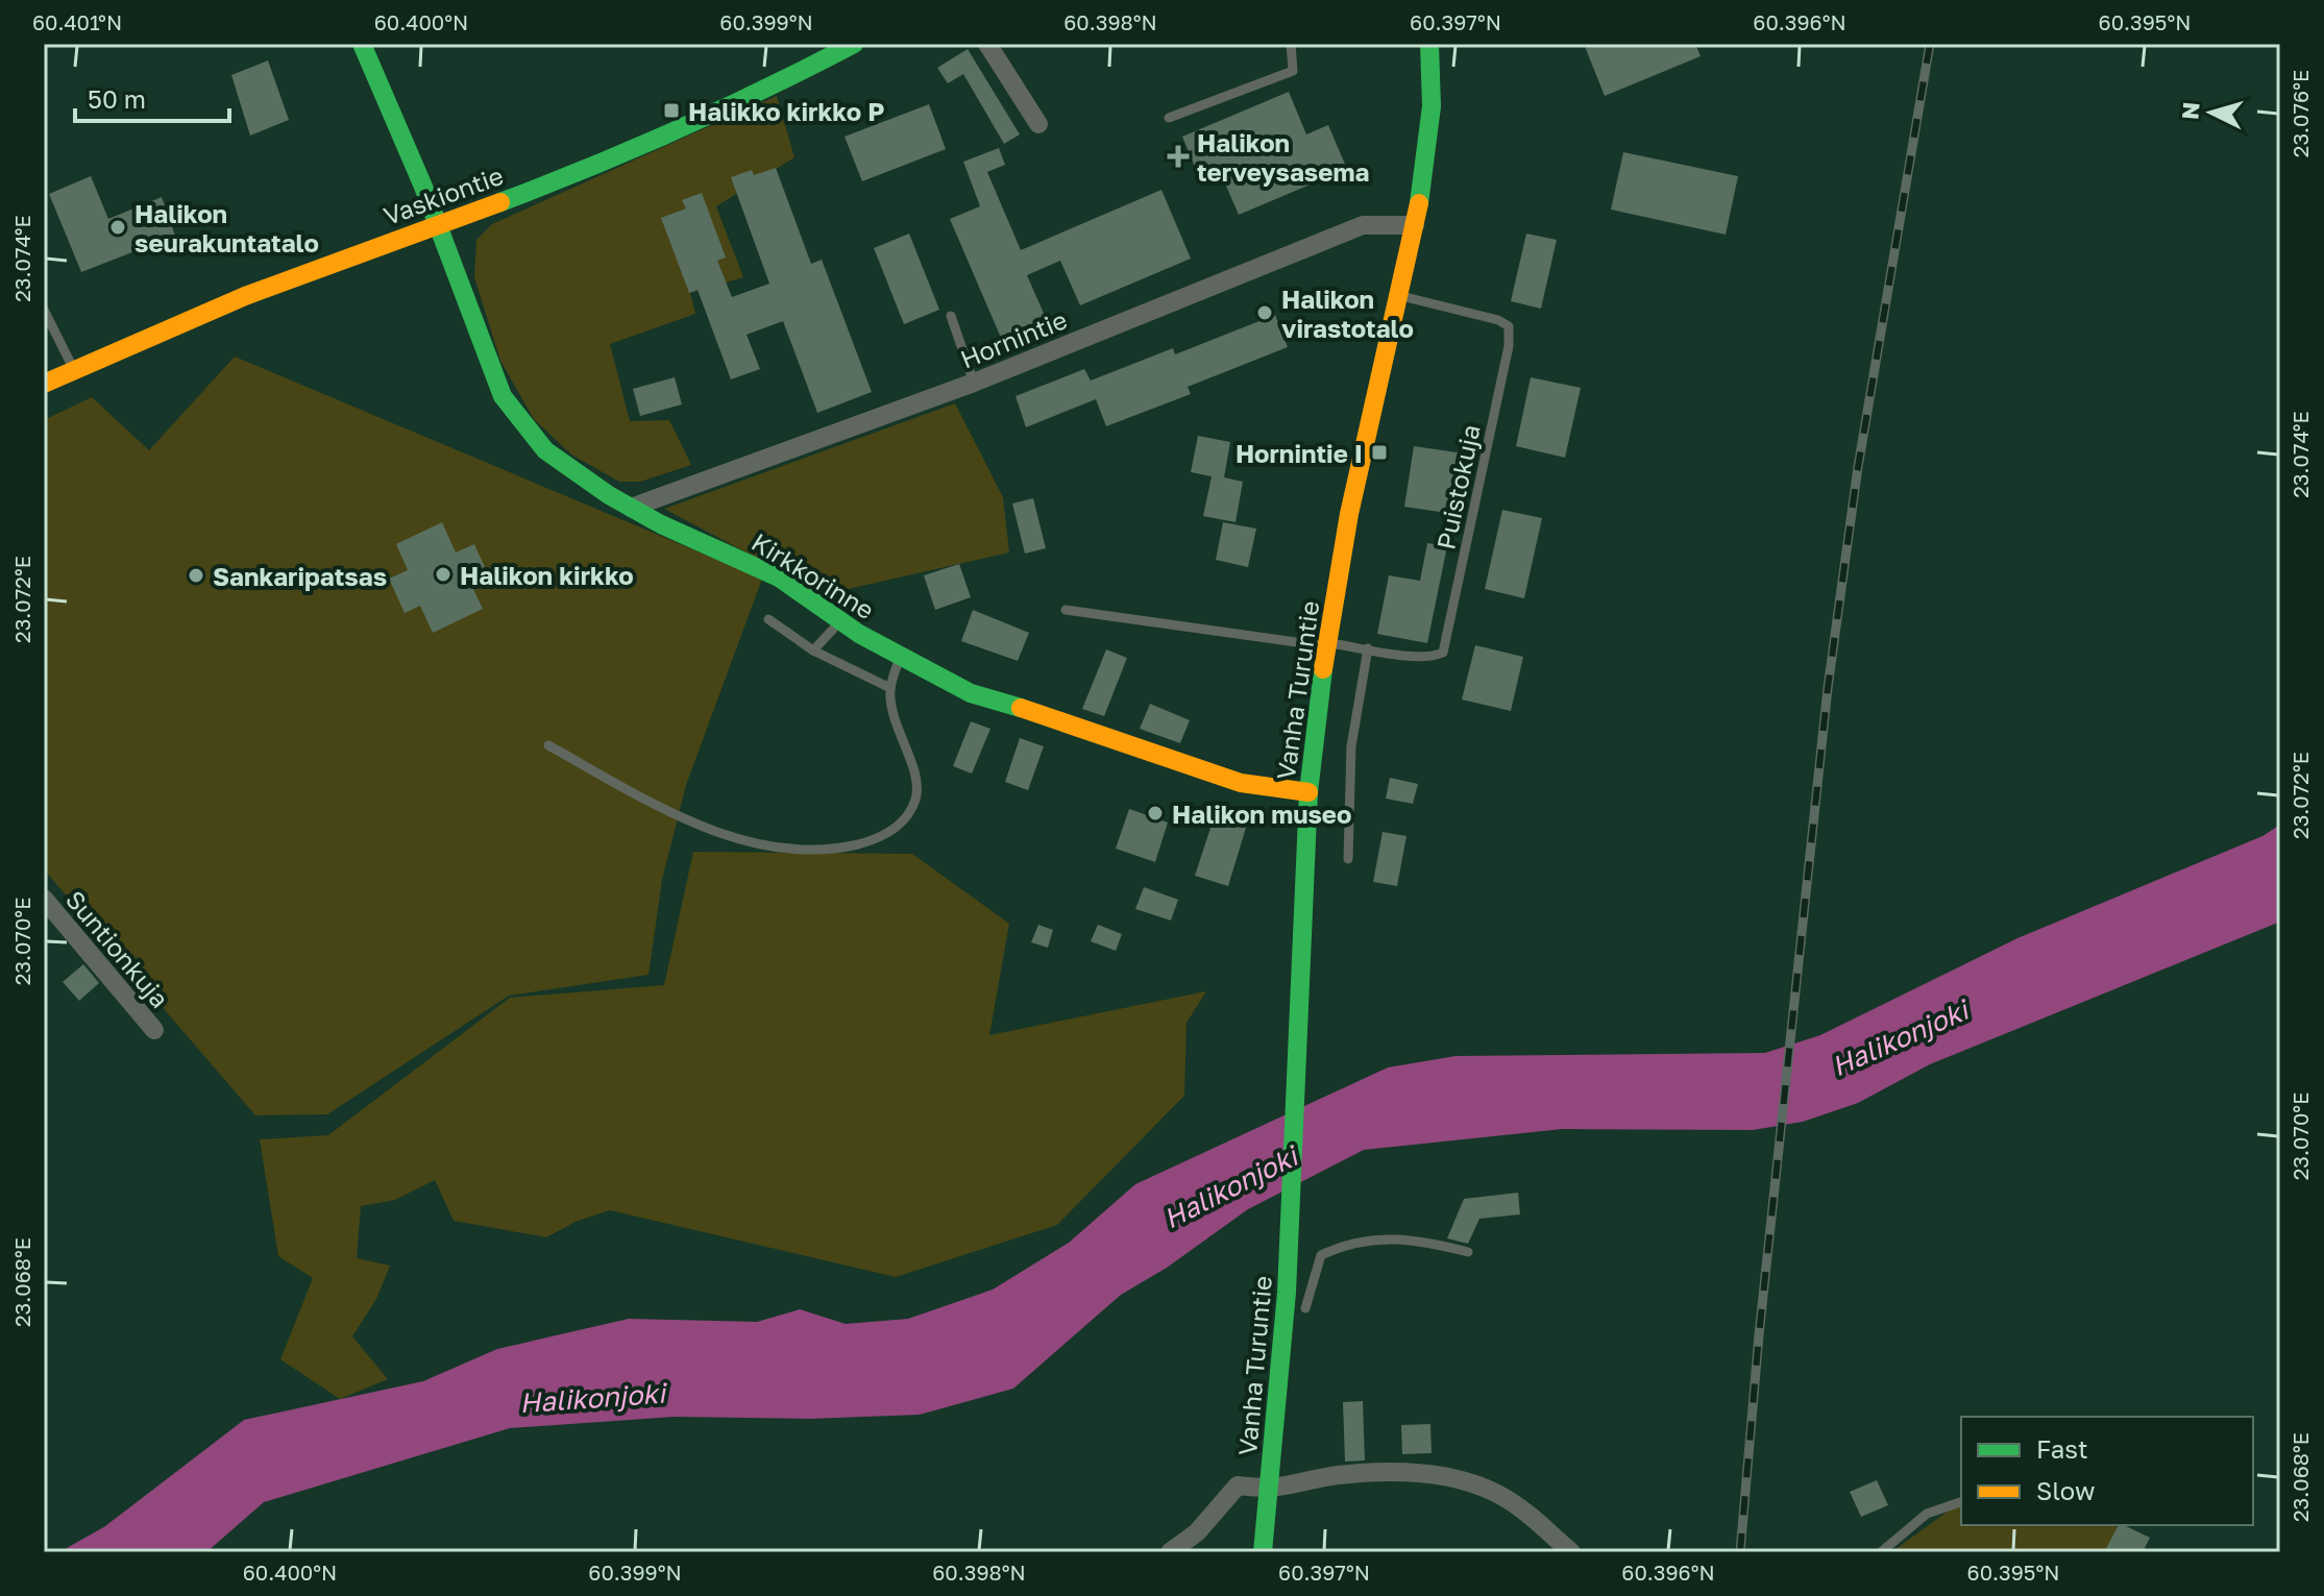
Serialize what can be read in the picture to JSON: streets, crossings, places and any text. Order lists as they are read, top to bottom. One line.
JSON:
{"streets":{"street":["Vaskiontie","Hornintie","Kirkkorinne","Vanha Turuntie","Suntionkuja"],"lane":["Puistokuja"]},"crossings":[["Vaskiontie","Kirkkorinne"],["Hornintie","Kirkkorinne"],["Hornintie","Vanha Turuntie"],["Puistokuja","Vanha Turuntie"],["Kirkkorinne","Vanha Turuntie"]],"water":["Halikonjoki"],"places":{"transit":["Halikko kirkko P","Hornintie I"],"health":["Halikon terveysasema"],"other":["Halikon seurakuntatalo","Halikon virastotalo","Halikon kirkko","Sankaripatsas","Halikon museo"]},"legend":["Fast","Slow"],"scale_bar":"50 m","north":"left","coordinates":["60.401°N","60.400°N","60.399°N","60.398°N","60.397°N","60.396°N","60.395°N","23.076°E","23.074°E","23.072°E","23.070°E","23.068°E"]}
